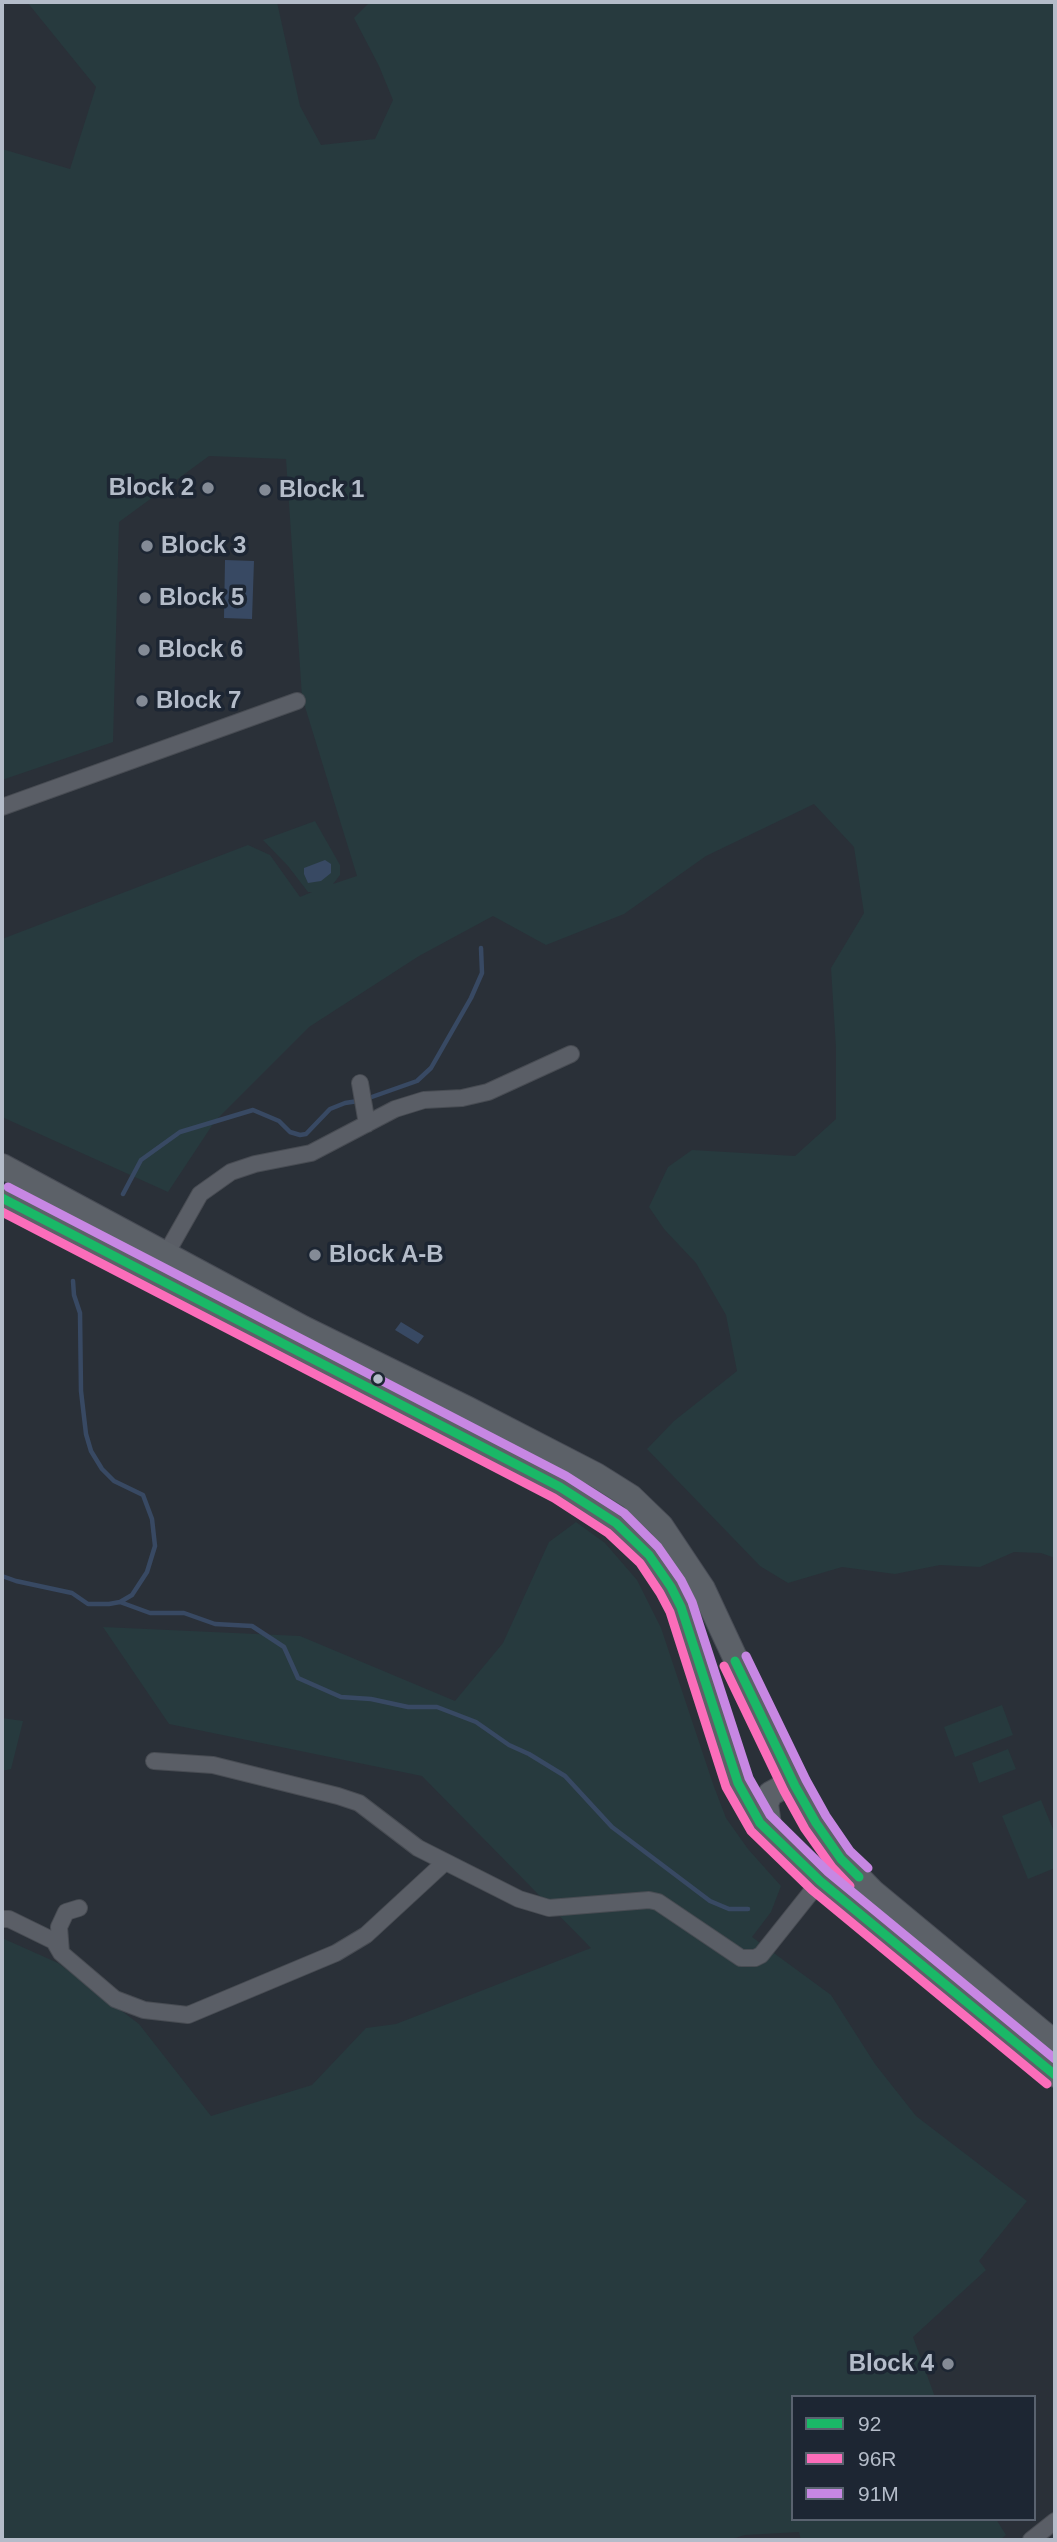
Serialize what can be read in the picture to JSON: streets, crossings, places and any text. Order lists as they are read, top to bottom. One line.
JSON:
{"places":["Block 2","Block 1","Block 3","Block 5","Block 6","Block 7","Block A-B","Block 4"],"lines":["transit line 91M","transit line 92","transit line 96R"],"legend":["92","96R","91M"]}
